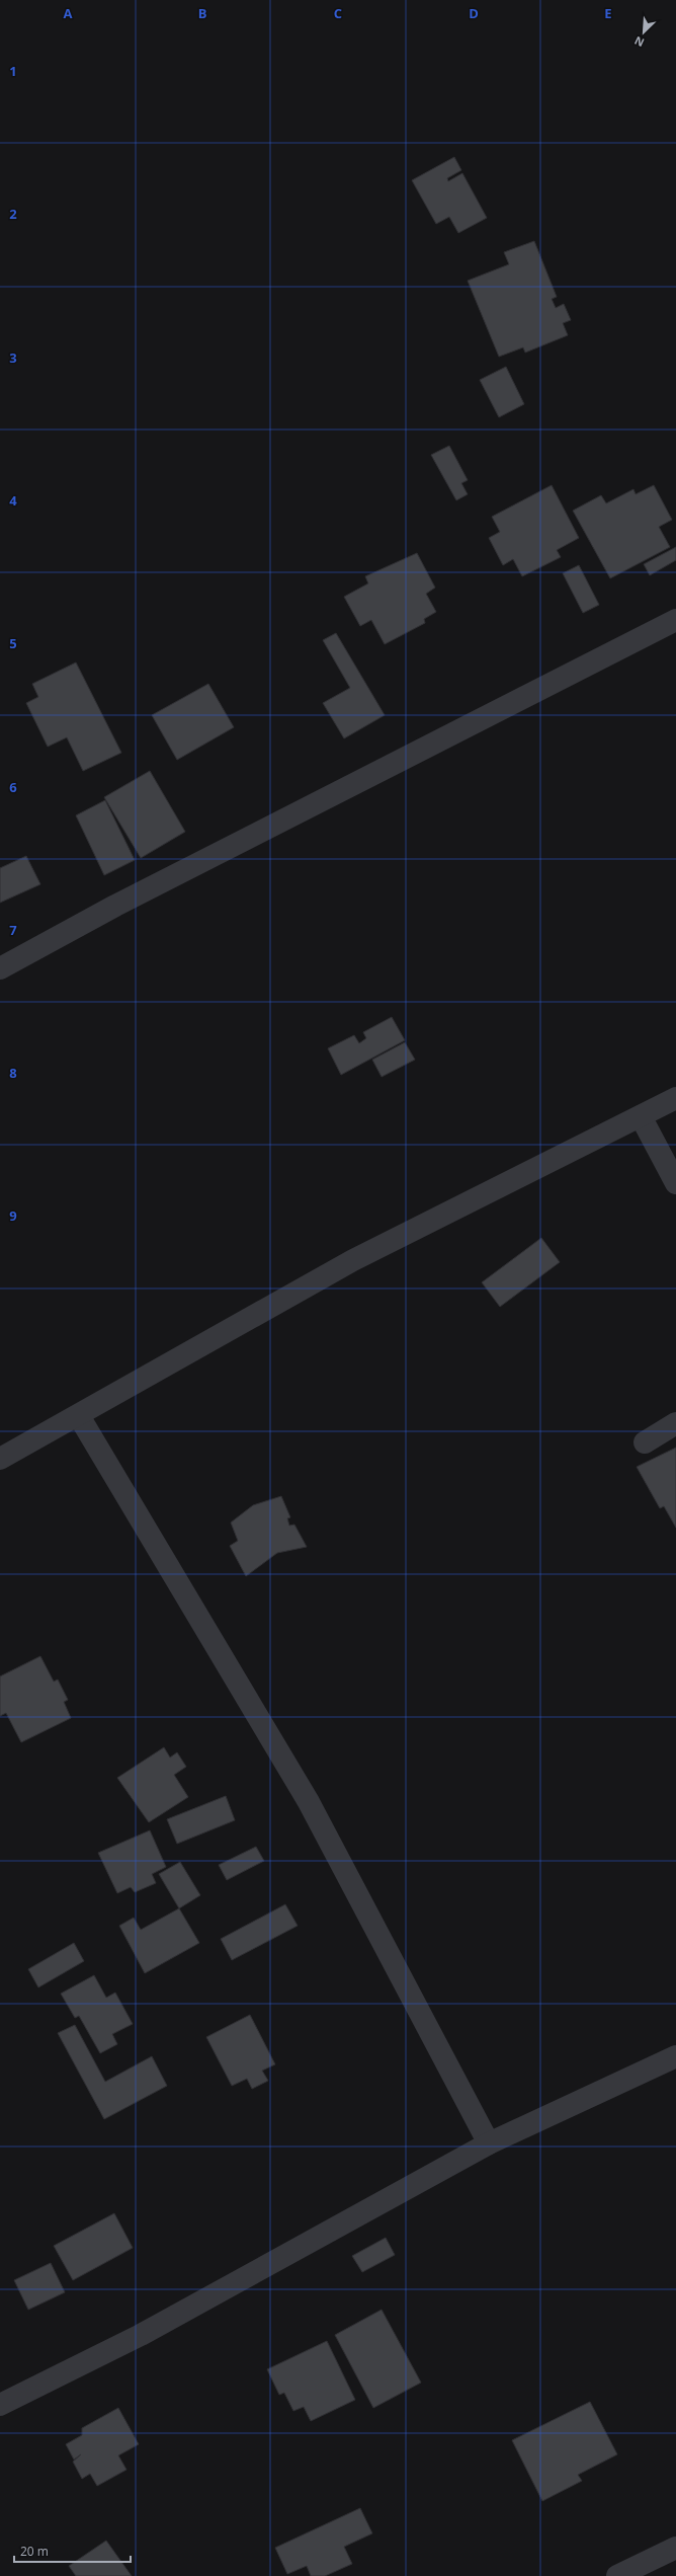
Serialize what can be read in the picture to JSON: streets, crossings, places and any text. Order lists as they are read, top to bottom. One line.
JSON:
{"scale_bar":"20 m","north":"bottom left","grid":{"columns":["A","B","C","D","E"],"rows":["1","2","3","4","5","6","7","8","9"]}}
